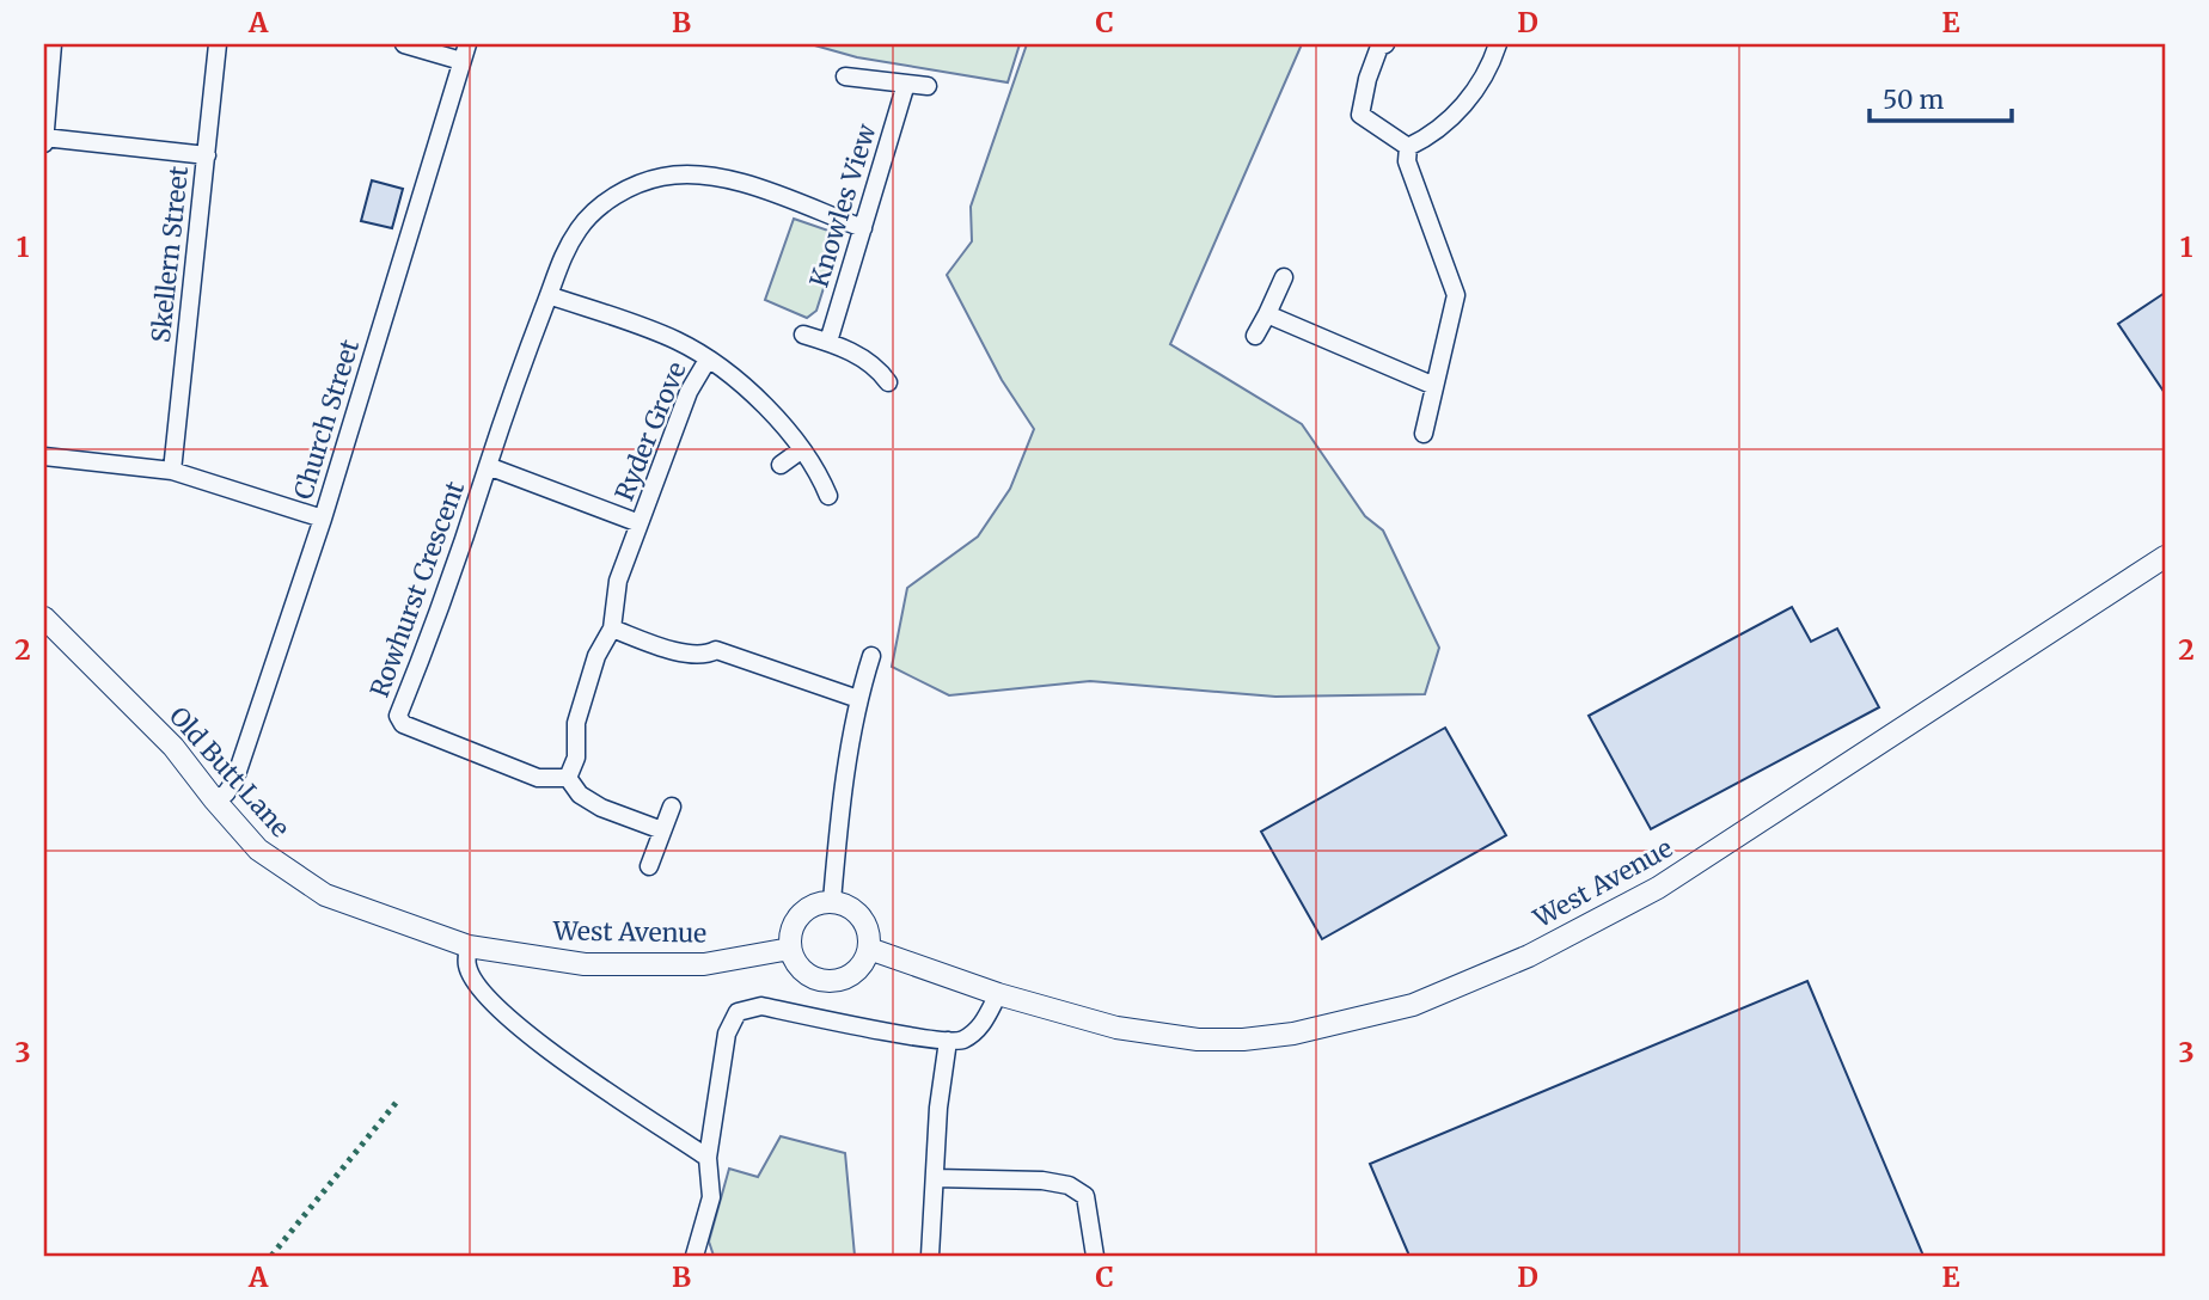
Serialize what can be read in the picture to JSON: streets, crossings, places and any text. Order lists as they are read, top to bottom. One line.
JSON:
{"streets":{"street":["Knowles View","Skellern Street","Church Street","Ryder Grove","Rowhurst Crescent","Old Butt Lane","West Avenue"]},"crossings":[["Knowles View","Rowhurst Crescent"],["Church Street","Old Butt Lane"],["Ryder Grove","Rowhurst Crescent"],["Old Butt Lane","West Avenue"]],"scale_bar":"50 m","grid":{"columns":["A","B","C","D","E"],"rows":["1","2","3"]}}
